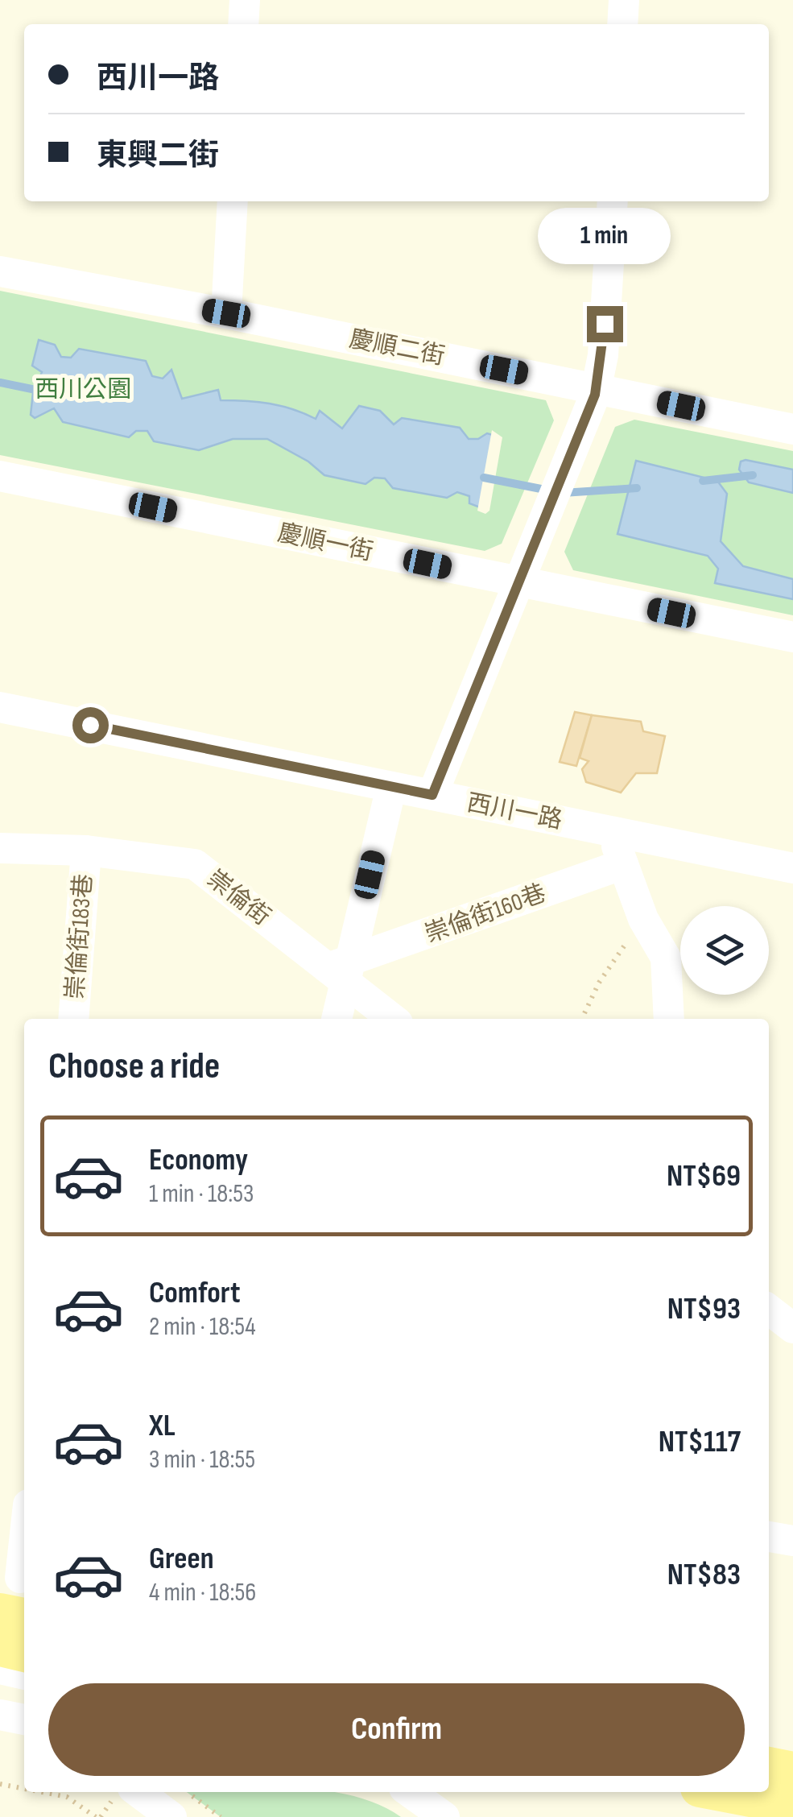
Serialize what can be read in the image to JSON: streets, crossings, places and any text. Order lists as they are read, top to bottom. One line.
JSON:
{"streets":{"street":["慶順二街","慶順一街","西川一路","崇倫街","崇倫街160巷","崇倫街183巷"]},"crossings":[["崇倫街","崇倫街160巷"],["崇倫街","崇倫街183巷"]],"parks":["西川公園"],"page":{"banner":["西川一路","東興二街"],"bubble":"1 min","heading":"Choose a ride","list":[{"name":"Economy","note":"1 min · 18:53","value":"NT$69"},{"name":"Comfort","note":"2 min · 18:54","value":"NT$93"},{"name":"XL","note":"3 min · 18:55","value":"NT$117"},{"name":"Green","note":"4 min · 18:56","value":"NT$83"}],"buttons":"Confirm"}}
